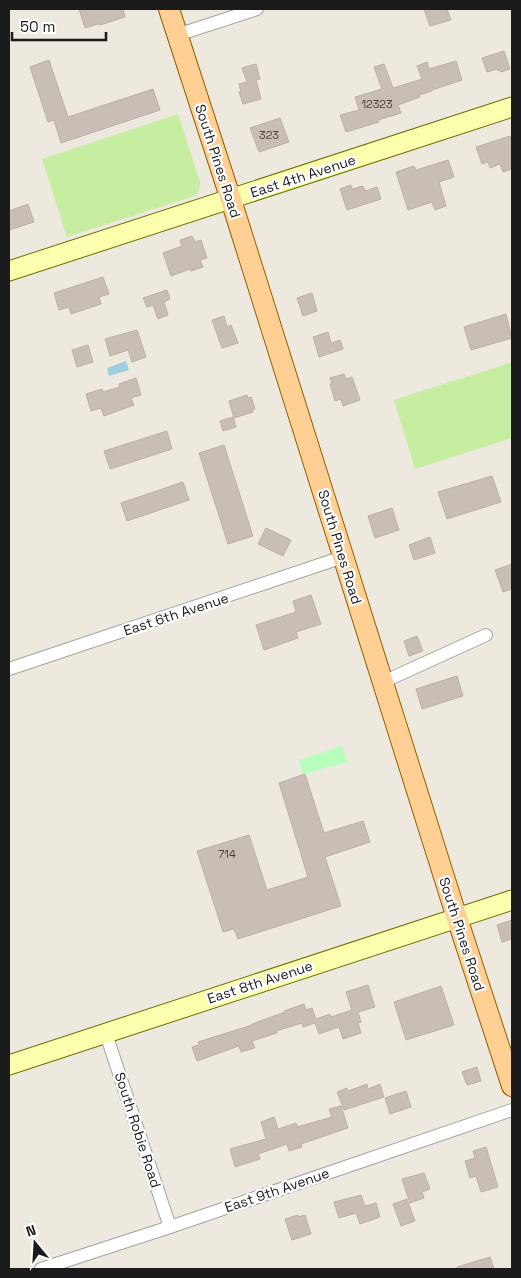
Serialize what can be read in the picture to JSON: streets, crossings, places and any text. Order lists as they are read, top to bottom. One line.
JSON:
{"streets":{"main road":["South Pines Road"],"street":["East 4th Avenue","East 6th Avenue","East 8th Avenue","South Robie Road","East 9th Avenue"]},"crossings":[["South Pines Road","East 4th Avenue"],["South Pines Road","East 6th Avenue"],["South Pines Road","East 8th Avenue"],["East 8th Avenue","South Robie Road"],["South Robie Road","East 9th Avenue"]],"house_numbers":["12323","323","714"],"scale_bar":"50 m","north":"top"}
